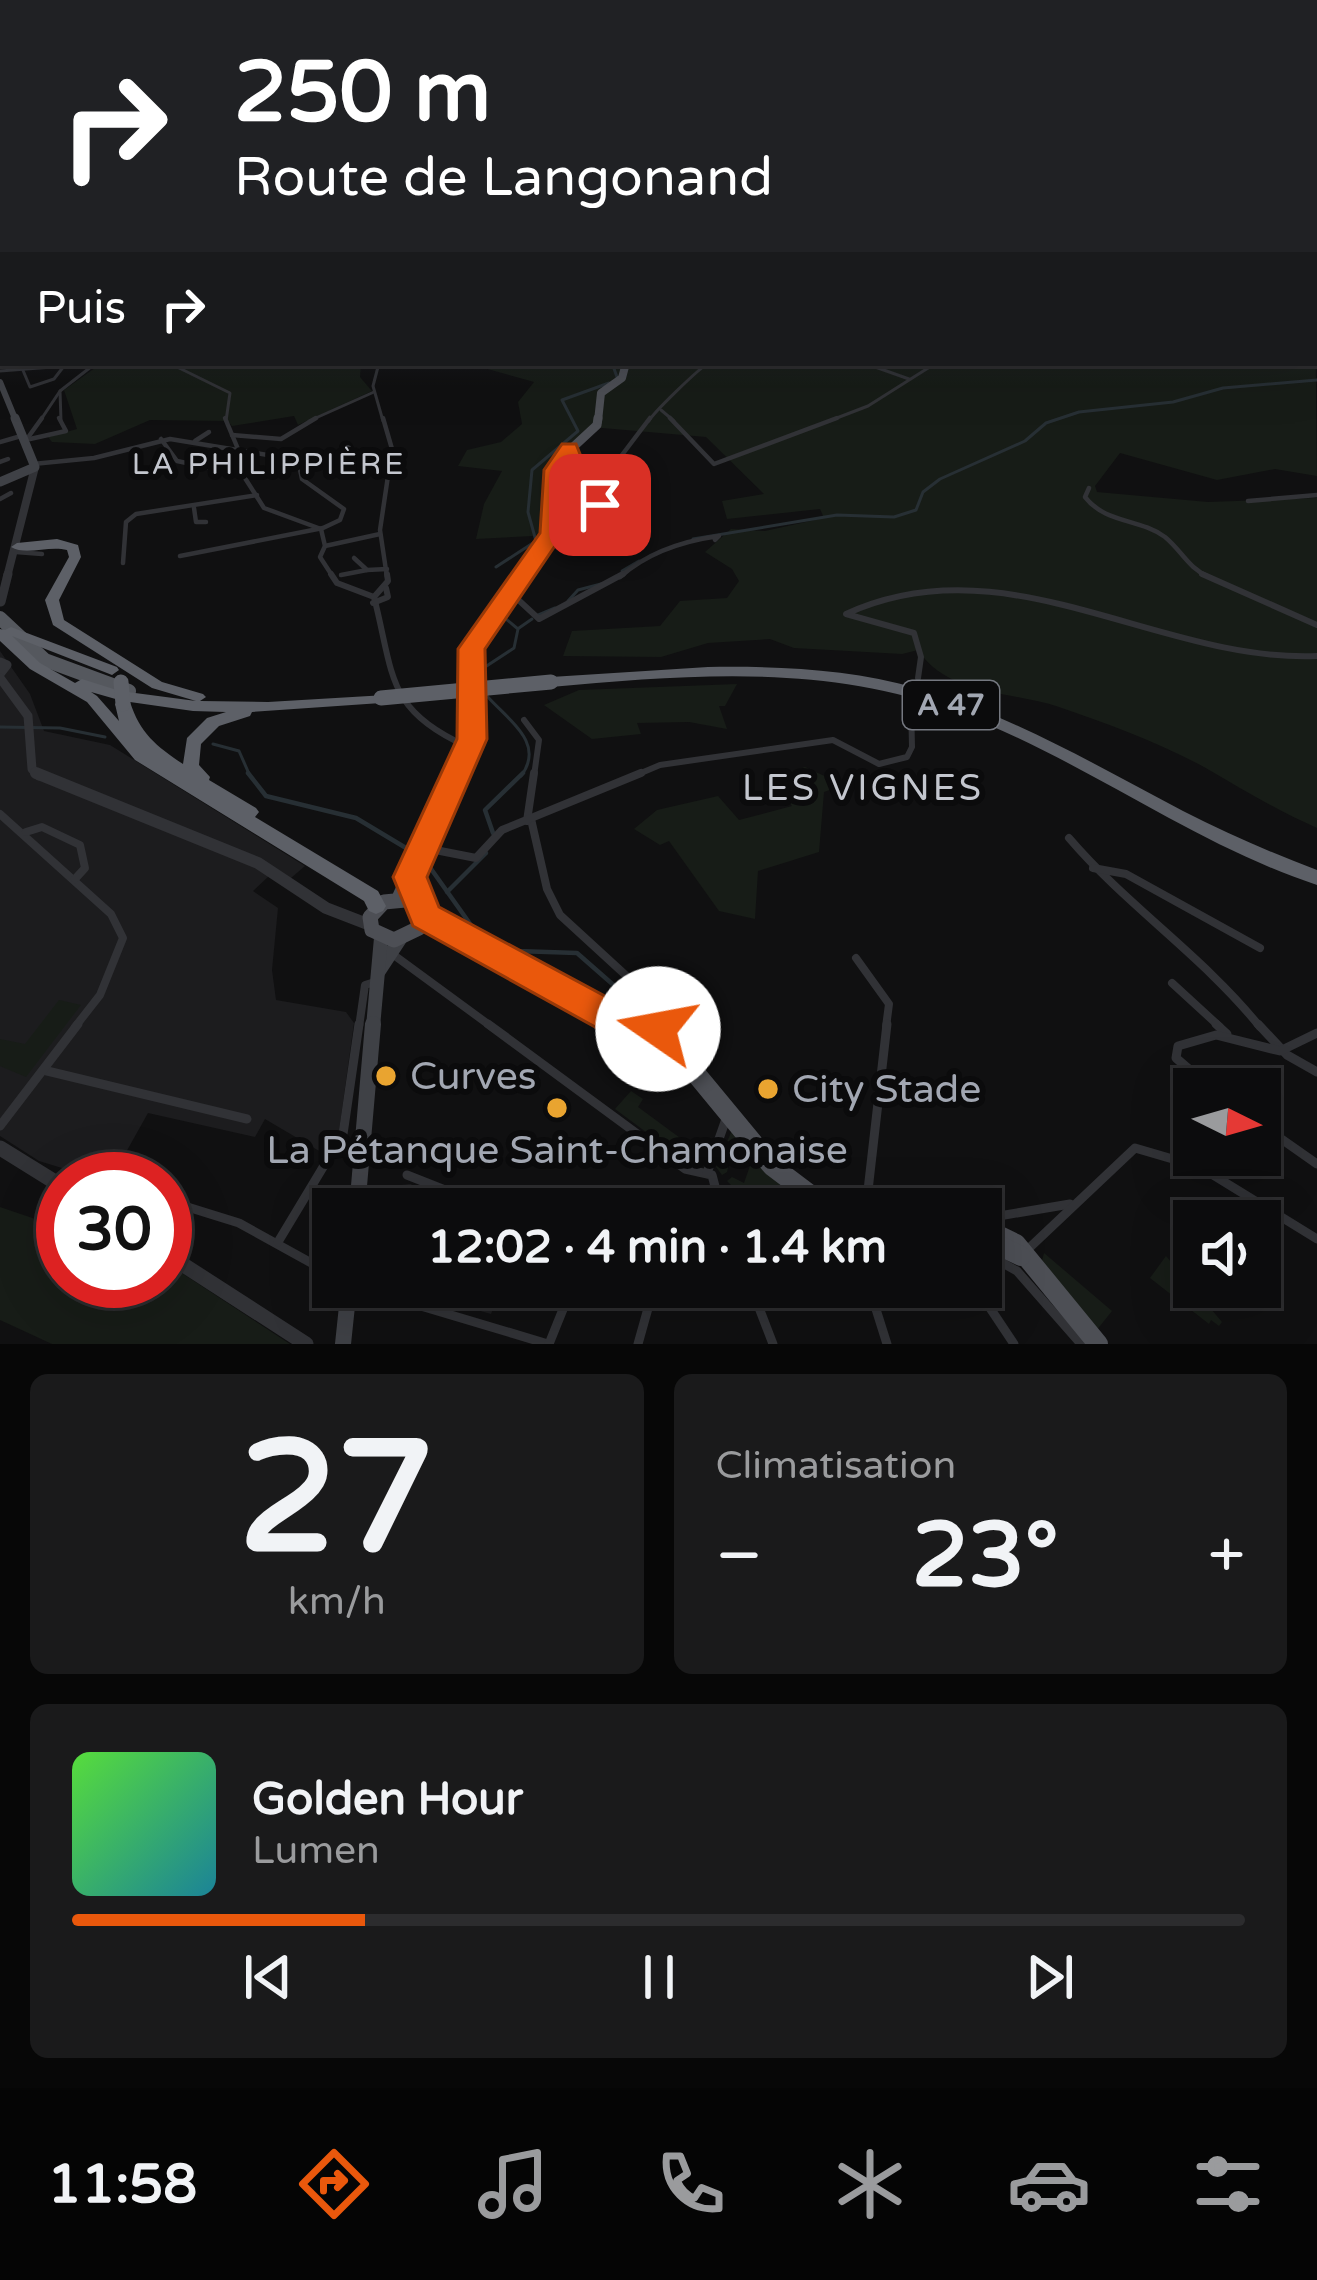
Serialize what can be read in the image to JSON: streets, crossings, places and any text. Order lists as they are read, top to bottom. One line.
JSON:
{"streets":{"highway":["A 47"]},"districts":["LA PHILIPPIÈRE","LES VIGNES"],"places":["Curves","City Stade","La Pétanque Saint-Chamonaise"],"north":"right","page":{"turn":["250 m","Route de Langonand"],"then":"Puis","limit":"30","trip":"12:02 · 4 min · 1.4 km","tile":[["27","km/h"],"Climatisation"],"heat":["−","23°","+"],"song":["Golden Hour","Lumen"],"tabs":"11:58"}}
